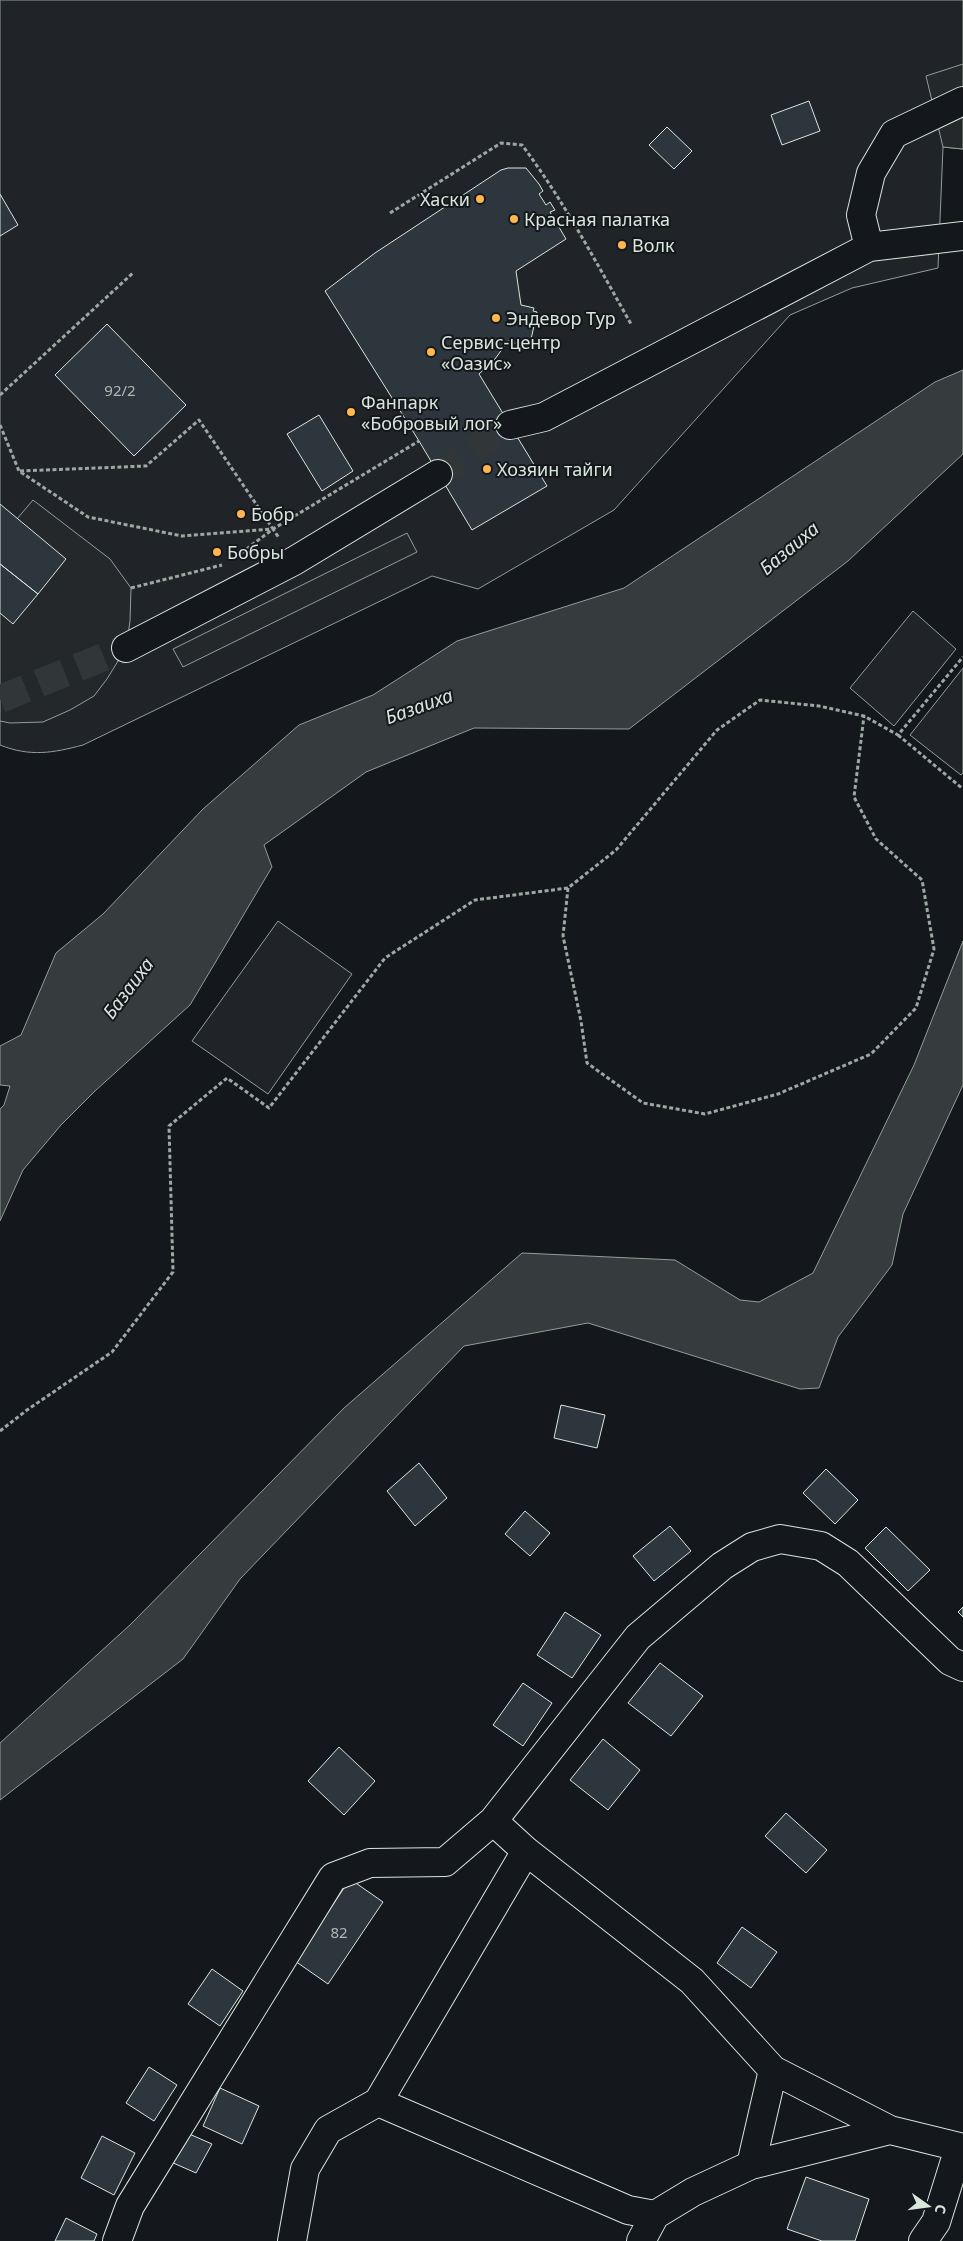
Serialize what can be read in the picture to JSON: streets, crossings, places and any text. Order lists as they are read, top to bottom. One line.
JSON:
{"water":["Базаиха"],"places":["Хаски","Красная палатка","Волк","Эндевор Тур","Сервис-центр «Оазис»","Фанпарк «Бобровый лог»","Хозяин тайги","Бобр","Бобры"],"house_numbers":["92/2","82"],"north":"right"}
